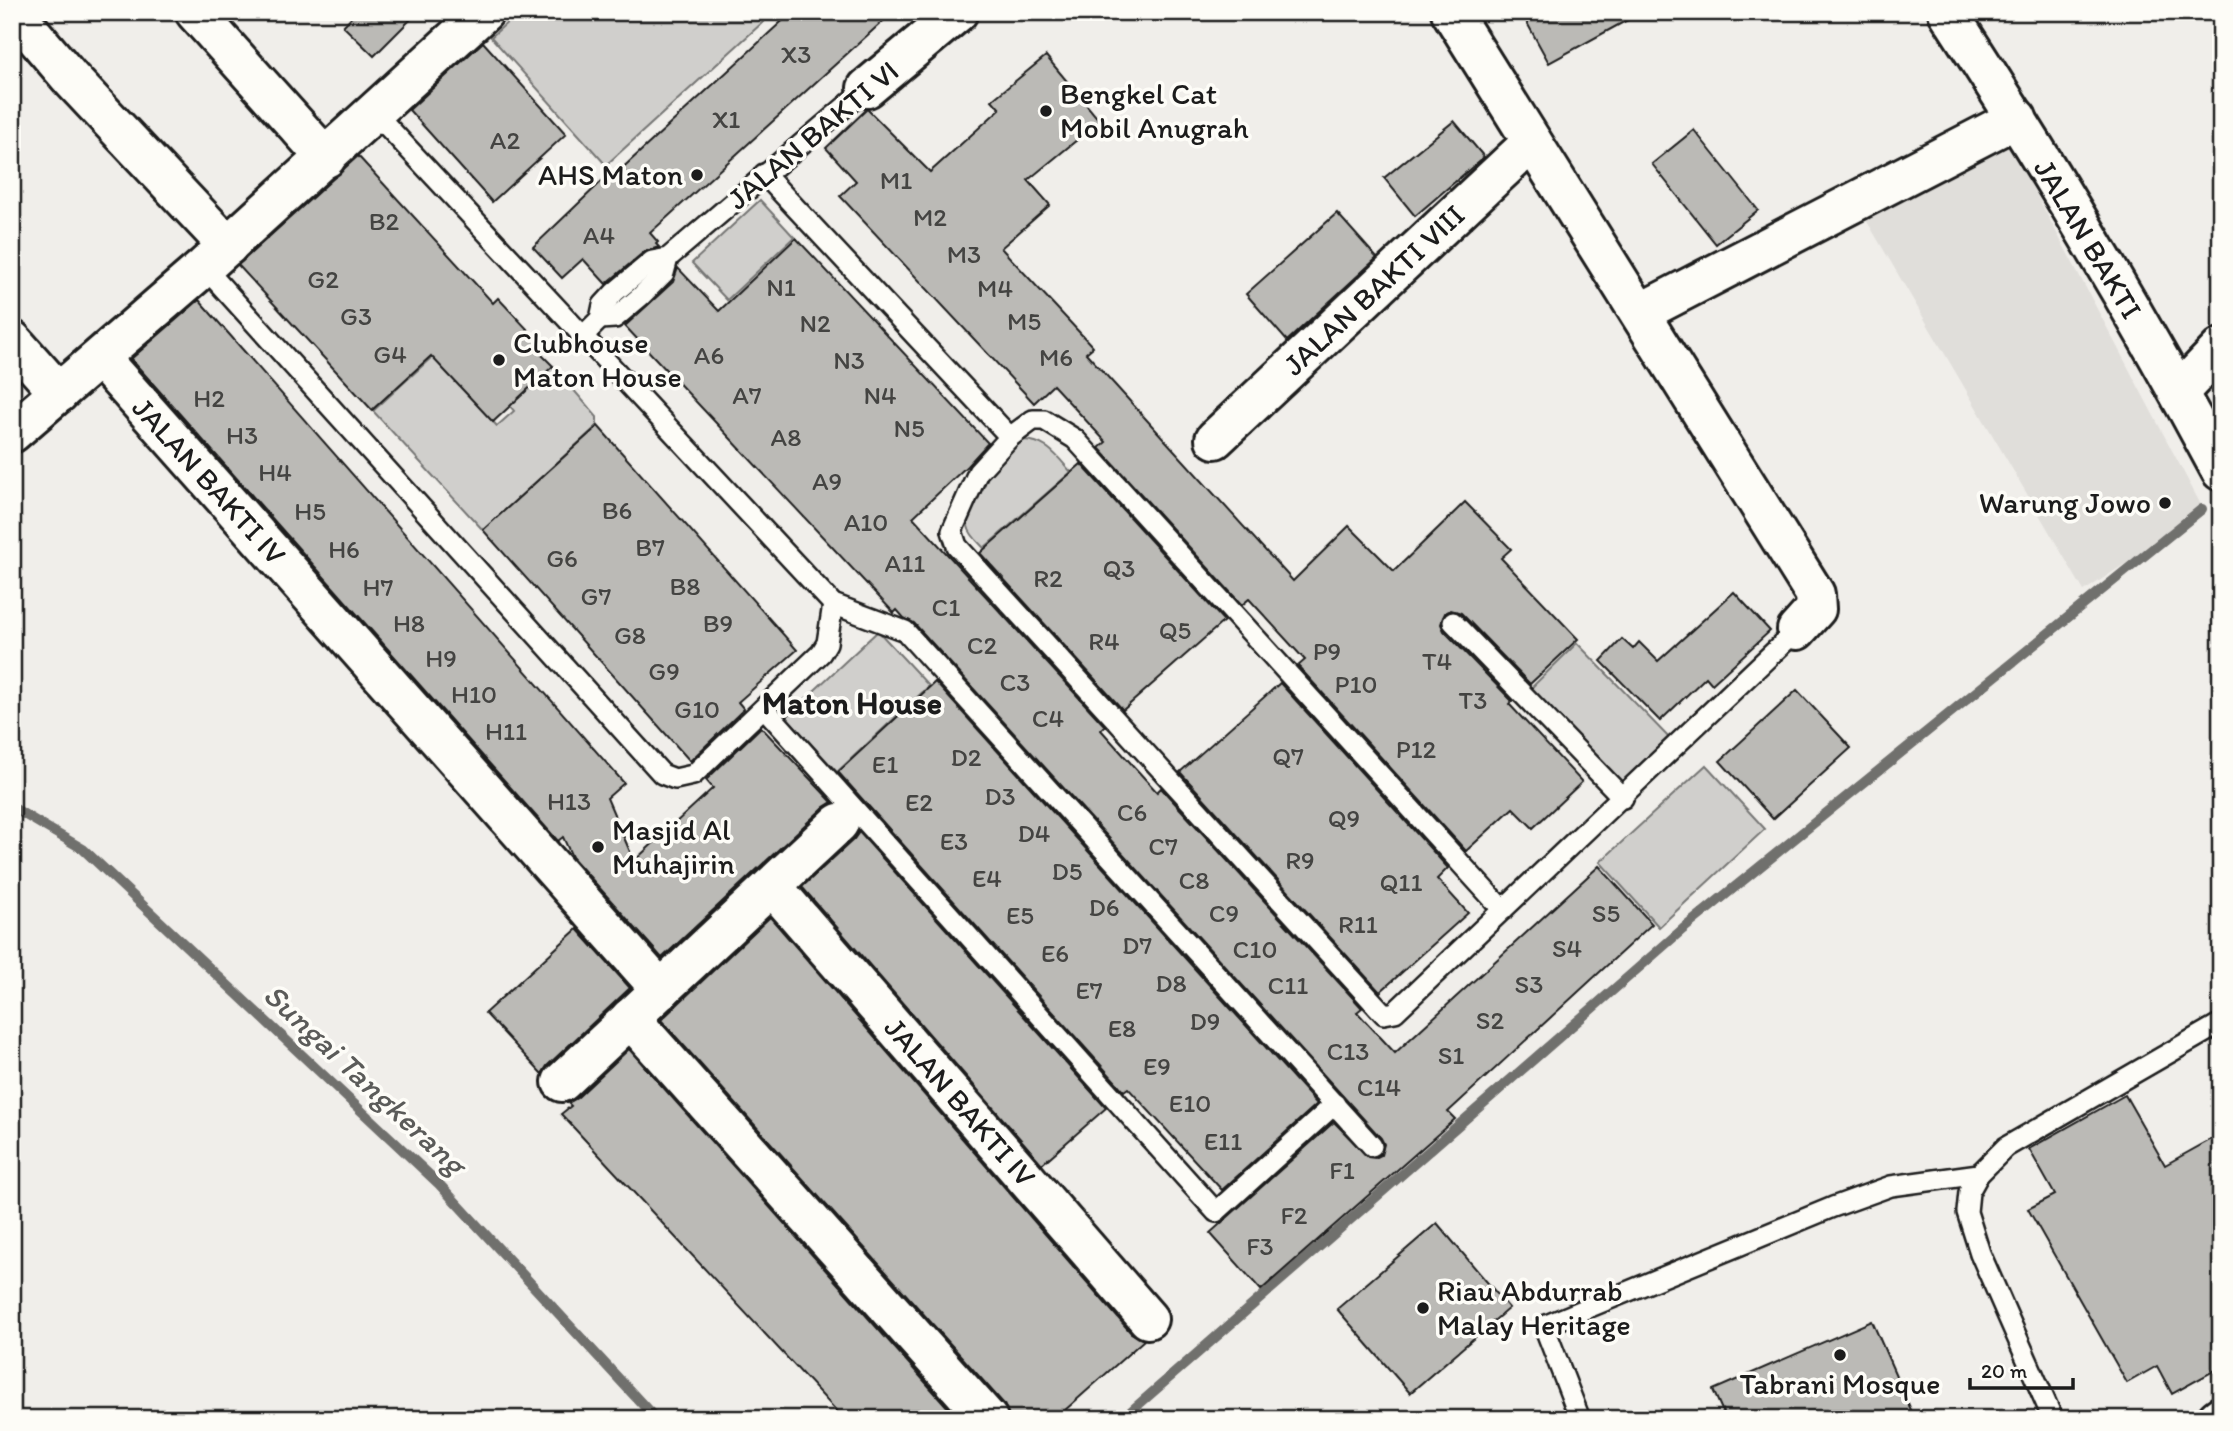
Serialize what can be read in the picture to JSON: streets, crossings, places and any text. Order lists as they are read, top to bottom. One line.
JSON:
{"streets":{"street":["JALAN BAKTI VI","JALAN BAKTI","JALAN BAKTI VIII","JALAN BAKTI IV"]},"districts":["Maton House"],"water":["Sungai Tangkerang"],"places":["Bengkel Cat Mobil Anugrah","AHS Maton","Clubhouse Maton House","Warung Jowo","Masjid Al Muhajirin","Riau Abdurrab Malay Heritage","Tabrani Mosque"],"house_numbers":["X3","X1","A2","M1","M2","B2","A4","M3","G2","N1","M4","G3","M5","N2","G4","A6","M6","N3","A7","N4","H2","N5","H3","A8","H4","A9","B6","H5","A10","B7","H6","G6","A11","Q3","R2","B8","H7","G7","C1","H8","B9","Q5","G8","R4","C2","P9","H9","T4","G9","C3","P10","H10","T3","G10","C4","H11","P12","Q7","D2","E1","D3","H13","E2","C6","Q9","D4","E3","C7","R9","D5","E4","C8","Q11","D6","C9","S5","E5","R11","D7","S4","C10","E6","D8","S3","C11","E7","S2","D9","E8","C13","S1","E9","C14","E10","E11","F1","F2","F3"],"scale_bar":"20 m"}
